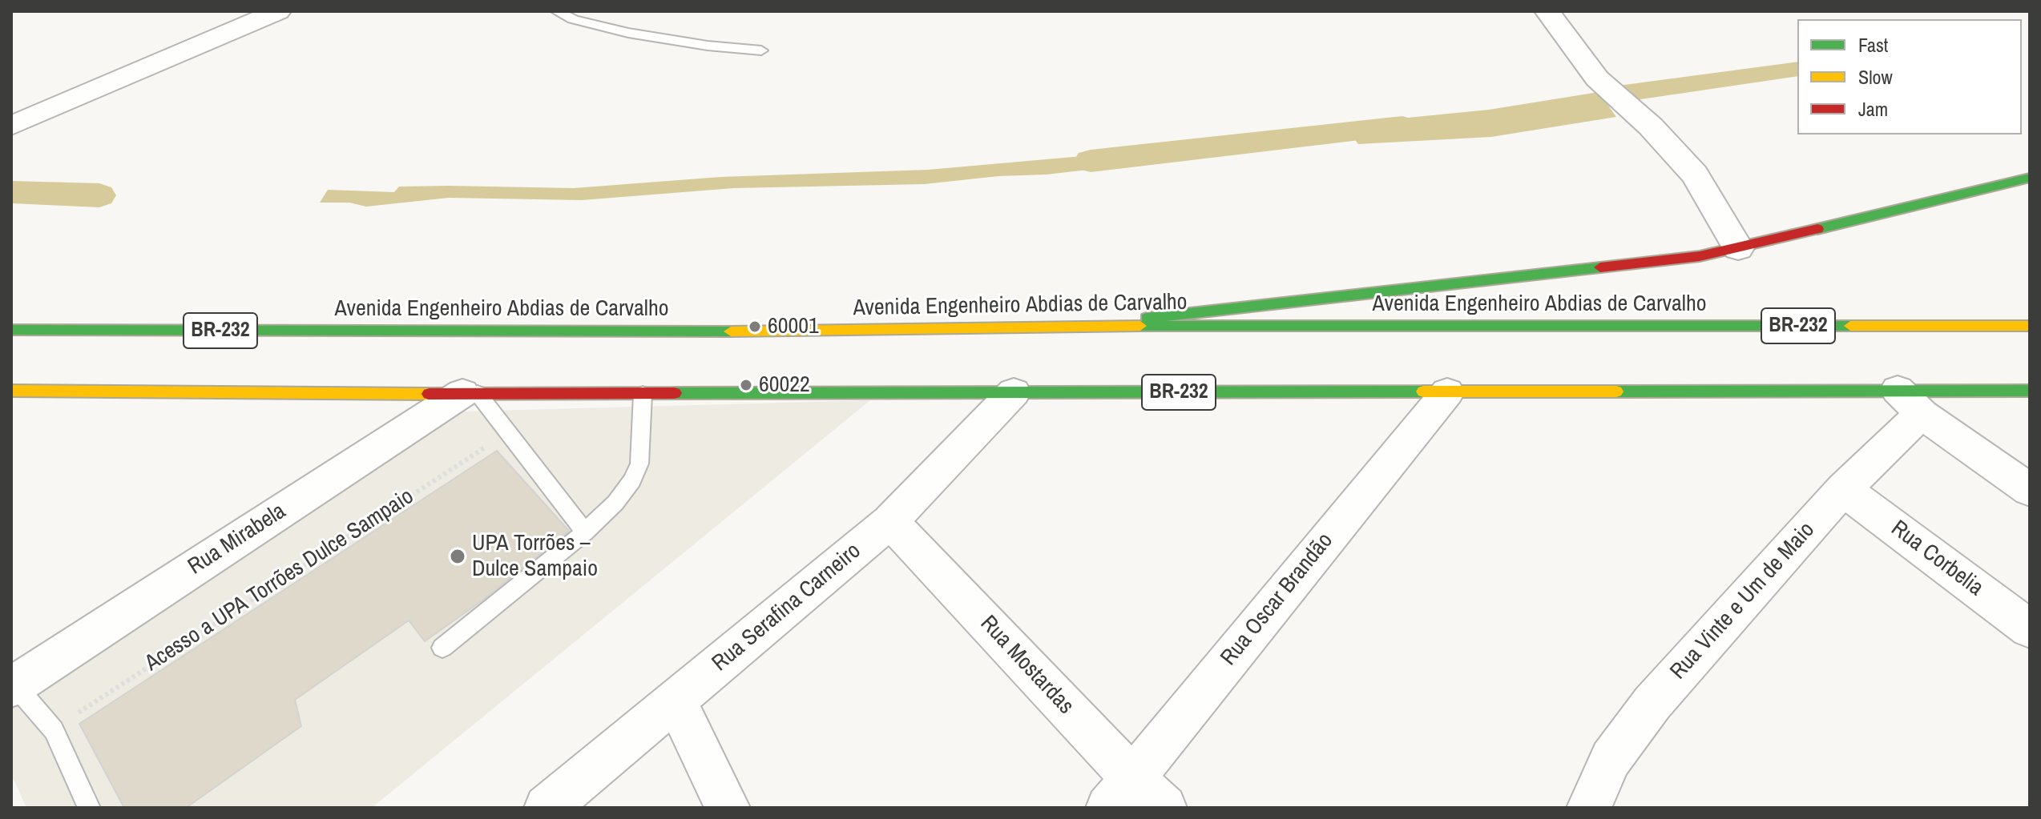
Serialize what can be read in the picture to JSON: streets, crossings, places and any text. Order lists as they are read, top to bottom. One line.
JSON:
{"streets":{"main road":["Avenida Engenheiro Abdias de Carvalho","BR-232"],"street":["Rua Mirabela","Rua Corbelia","Rua Oscar Brandão","Rua Vinte e Um de Maio","Rua Serafina Carneiro","Rua Mostardas"],"path":["Acesso a UPA Torrões Dulce Sampaio"]},"crossings":[["BR-232","Rua Mirabela"],["BR-232","Rua Oscar Brandão"],["BR-232","Rua Vinte e Um de Maio"],["BR-232","Rua Serafina Carneiro"],["Rua Corbelia","Rua Vinte e Um de Maio"],["Rua Oscar Brandão","Rua Mostardas"],["Rua Serafina Carneiro","Rua Mostardas"]],"places":["60001","60022","UPA Torrões – Dulce Sampaio"],"legend":["Fast","Slow","Jam"]}
